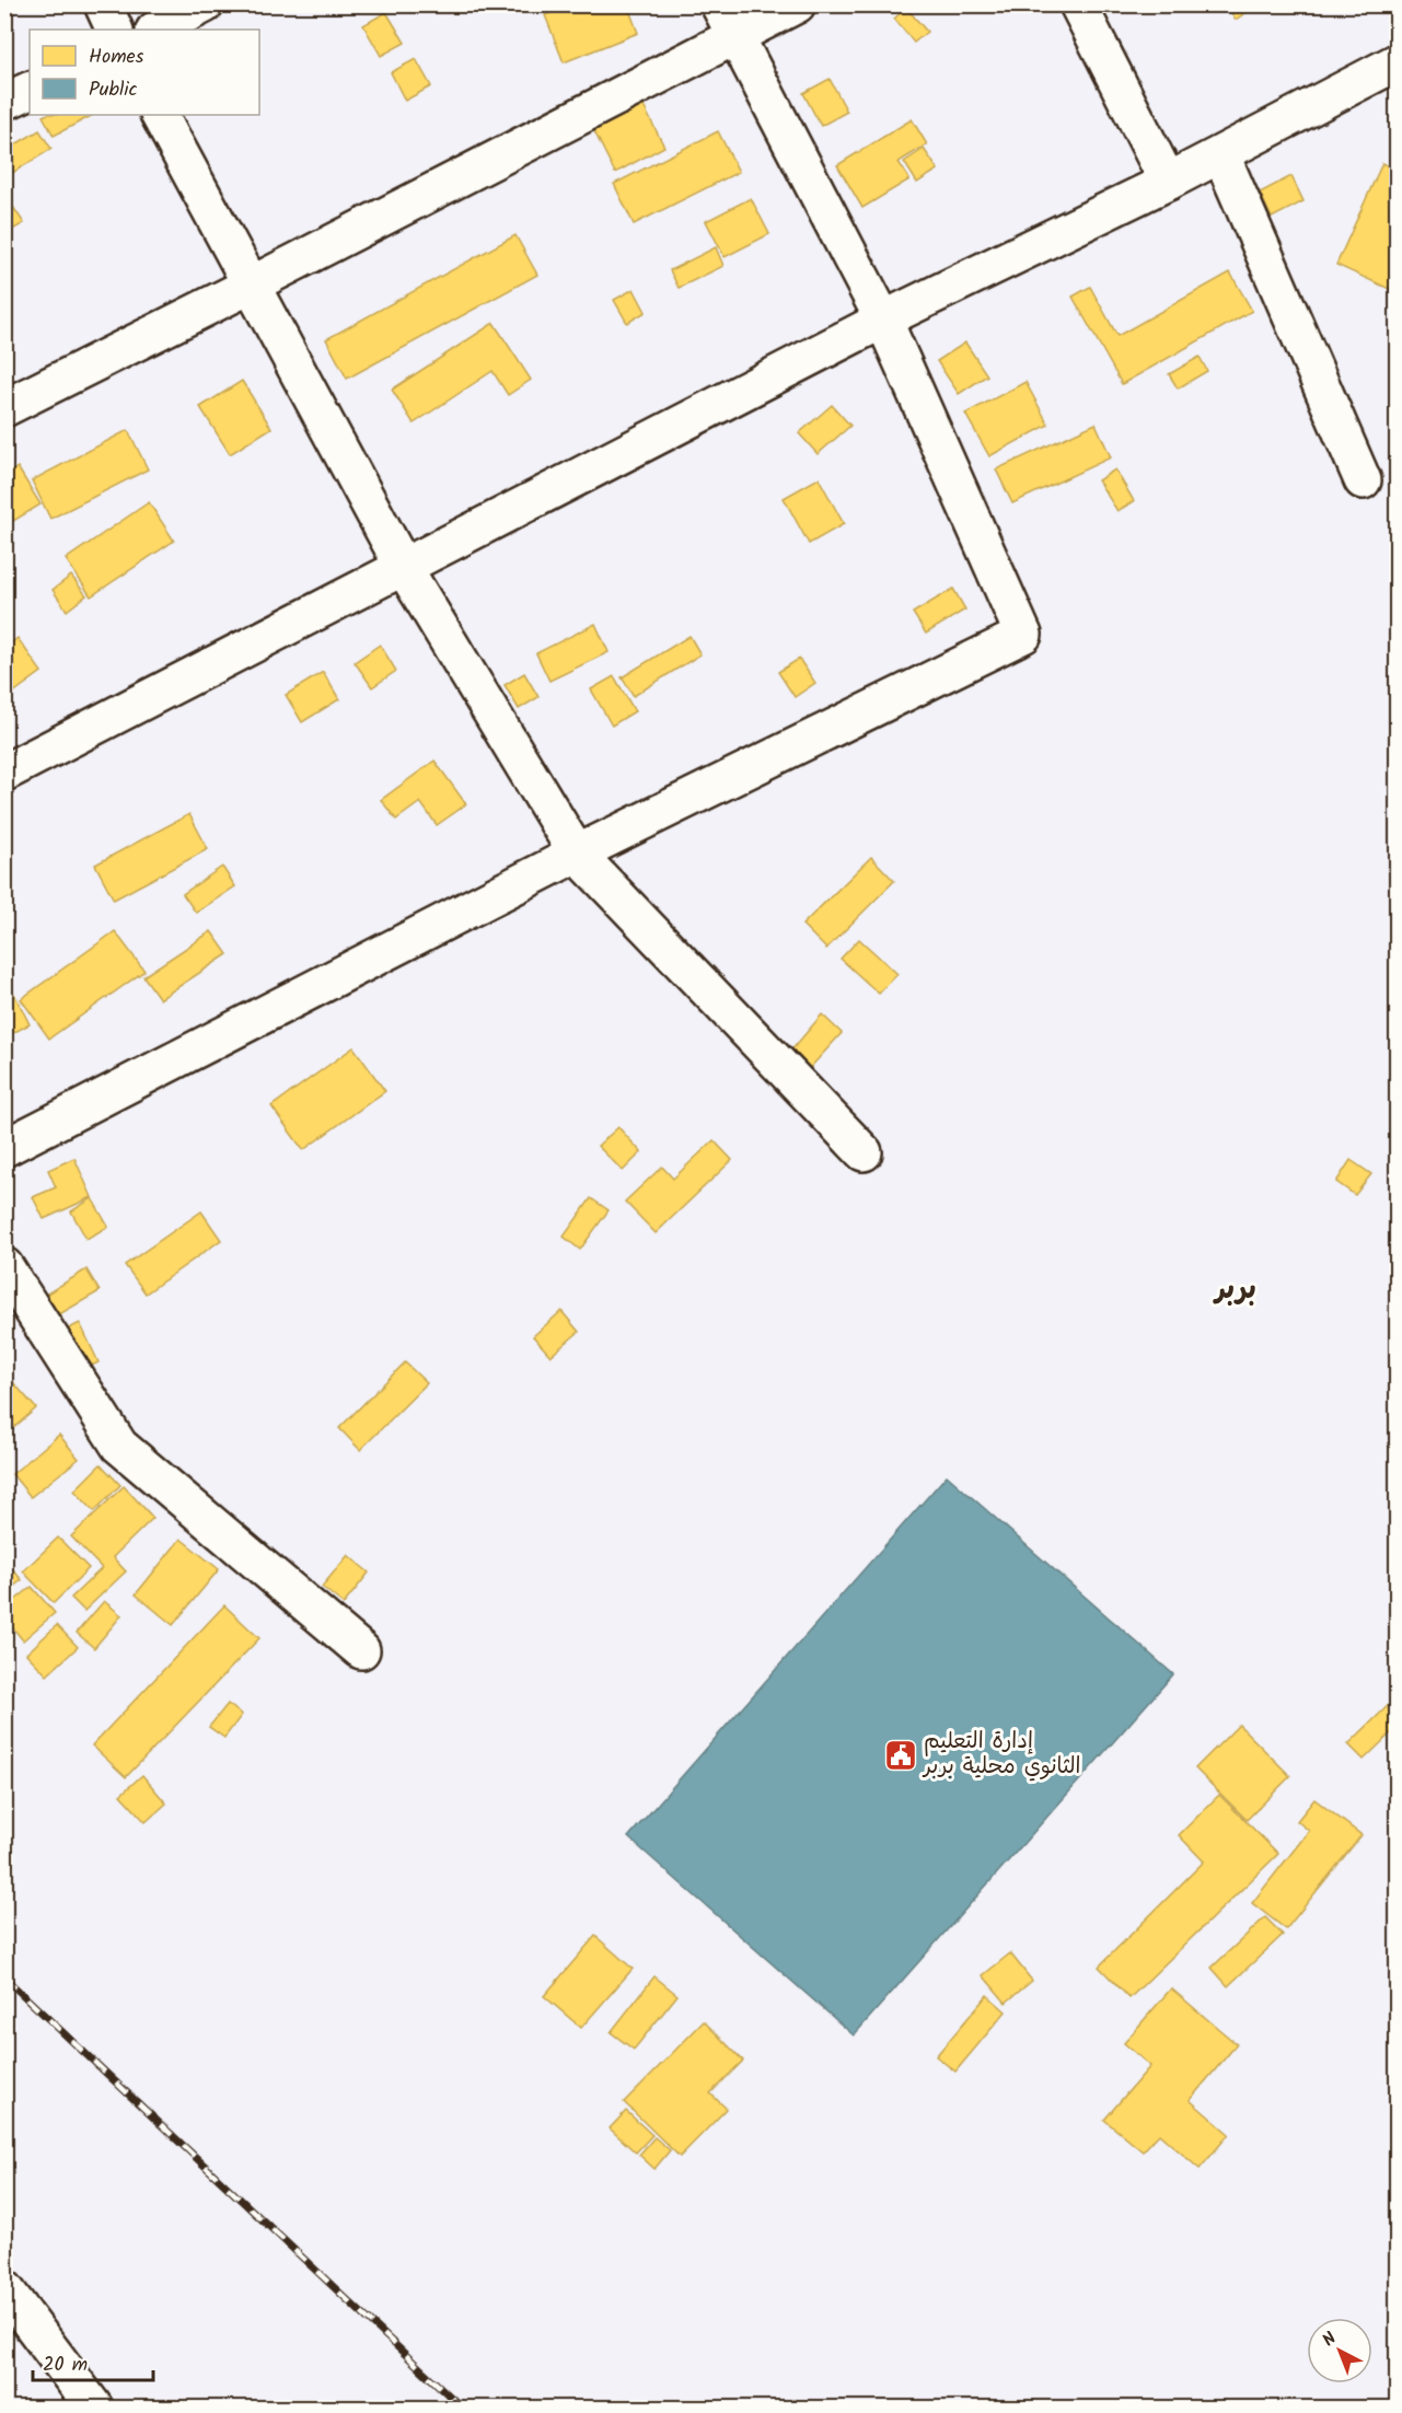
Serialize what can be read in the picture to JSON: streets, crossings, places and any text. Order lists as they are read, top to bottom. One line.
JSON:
{"districts":["بربر"],"places":{"public building":["إدارة التعليم الثانوي محلية بربر"]},"legend":["Homes","Public"],"scale_bar":"20 m","north":"top left"}
